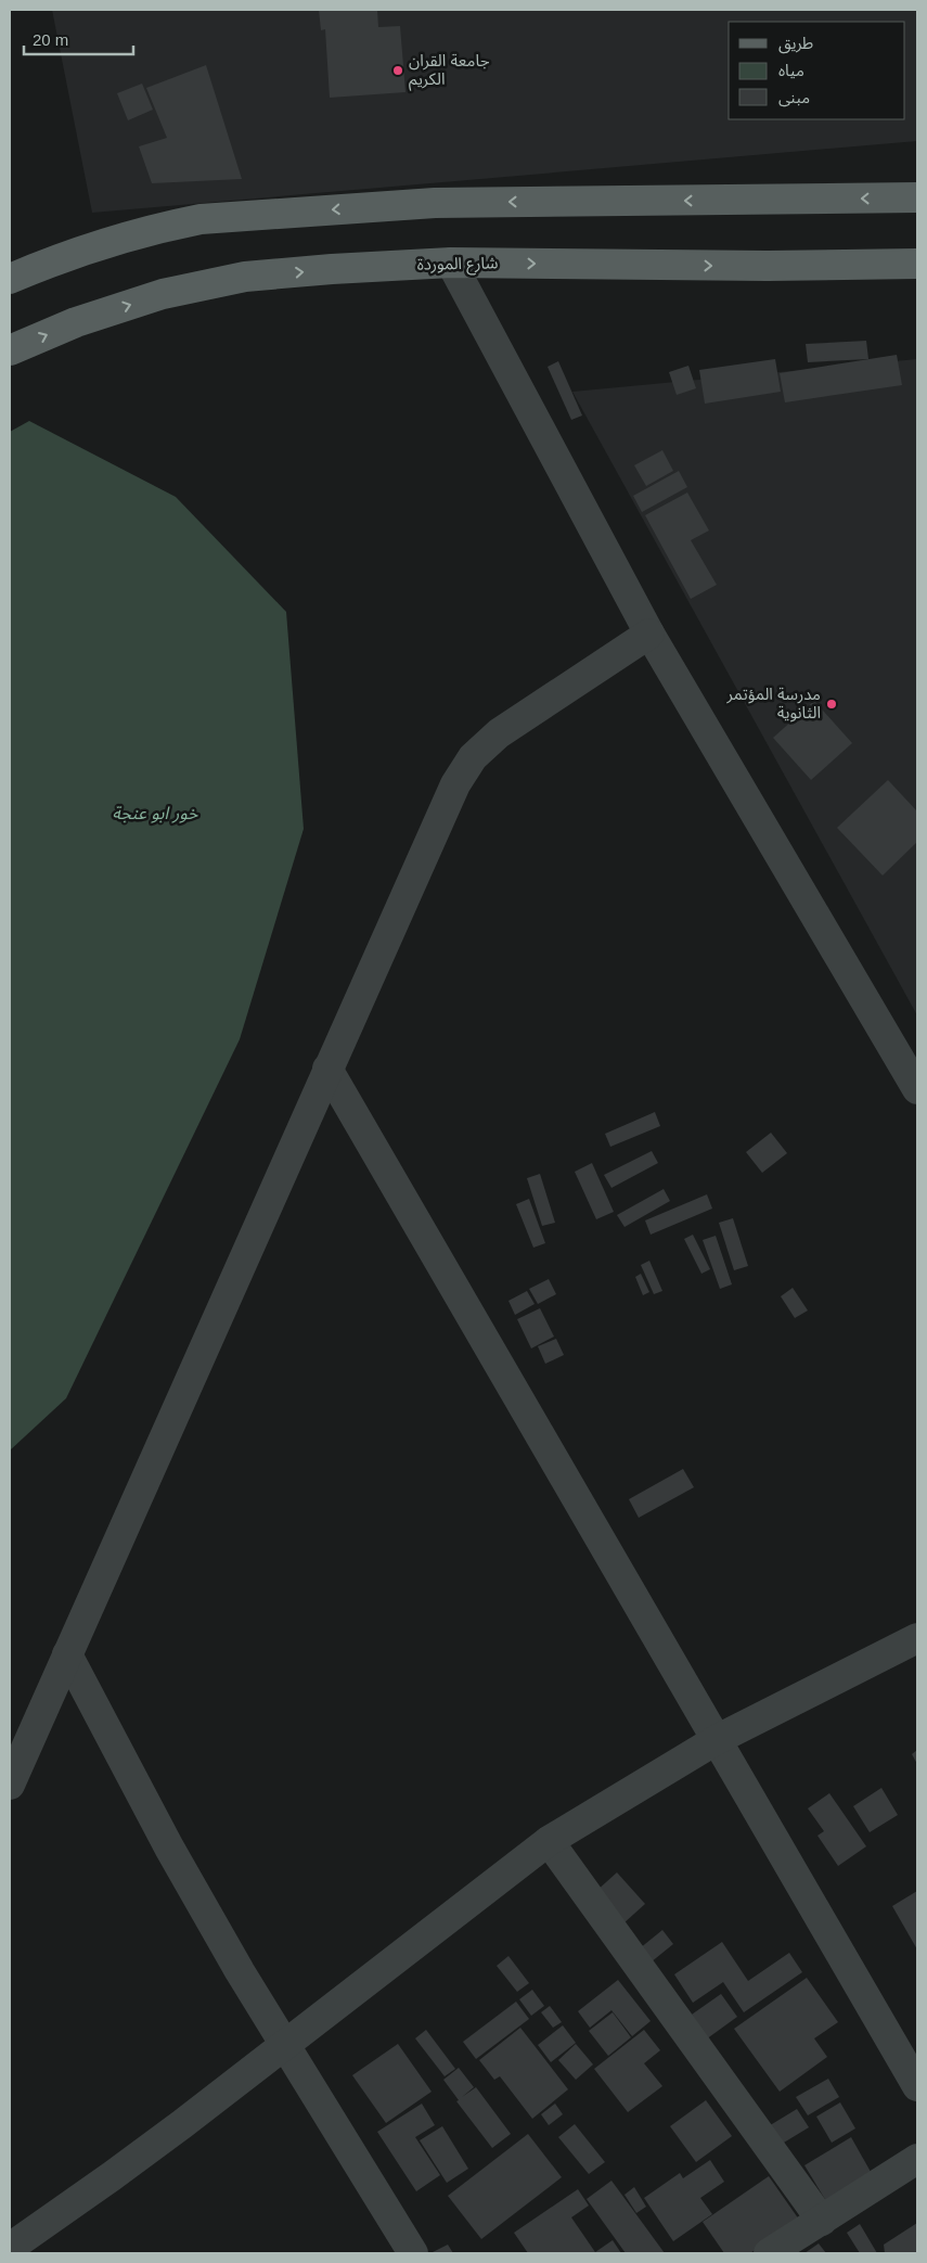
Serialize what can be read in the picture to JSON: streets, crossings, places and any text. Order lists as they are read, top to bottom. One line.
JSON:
{"streets":{"main road":["شارع الموردة"]},"water":["خور ابو عنجة"],"places":["جامعة القران الكريم","مدرسة المؤتمر الثانوية"],"legend":["طريق","مياه","مبنى"],"scale_bar":"20 m"}
